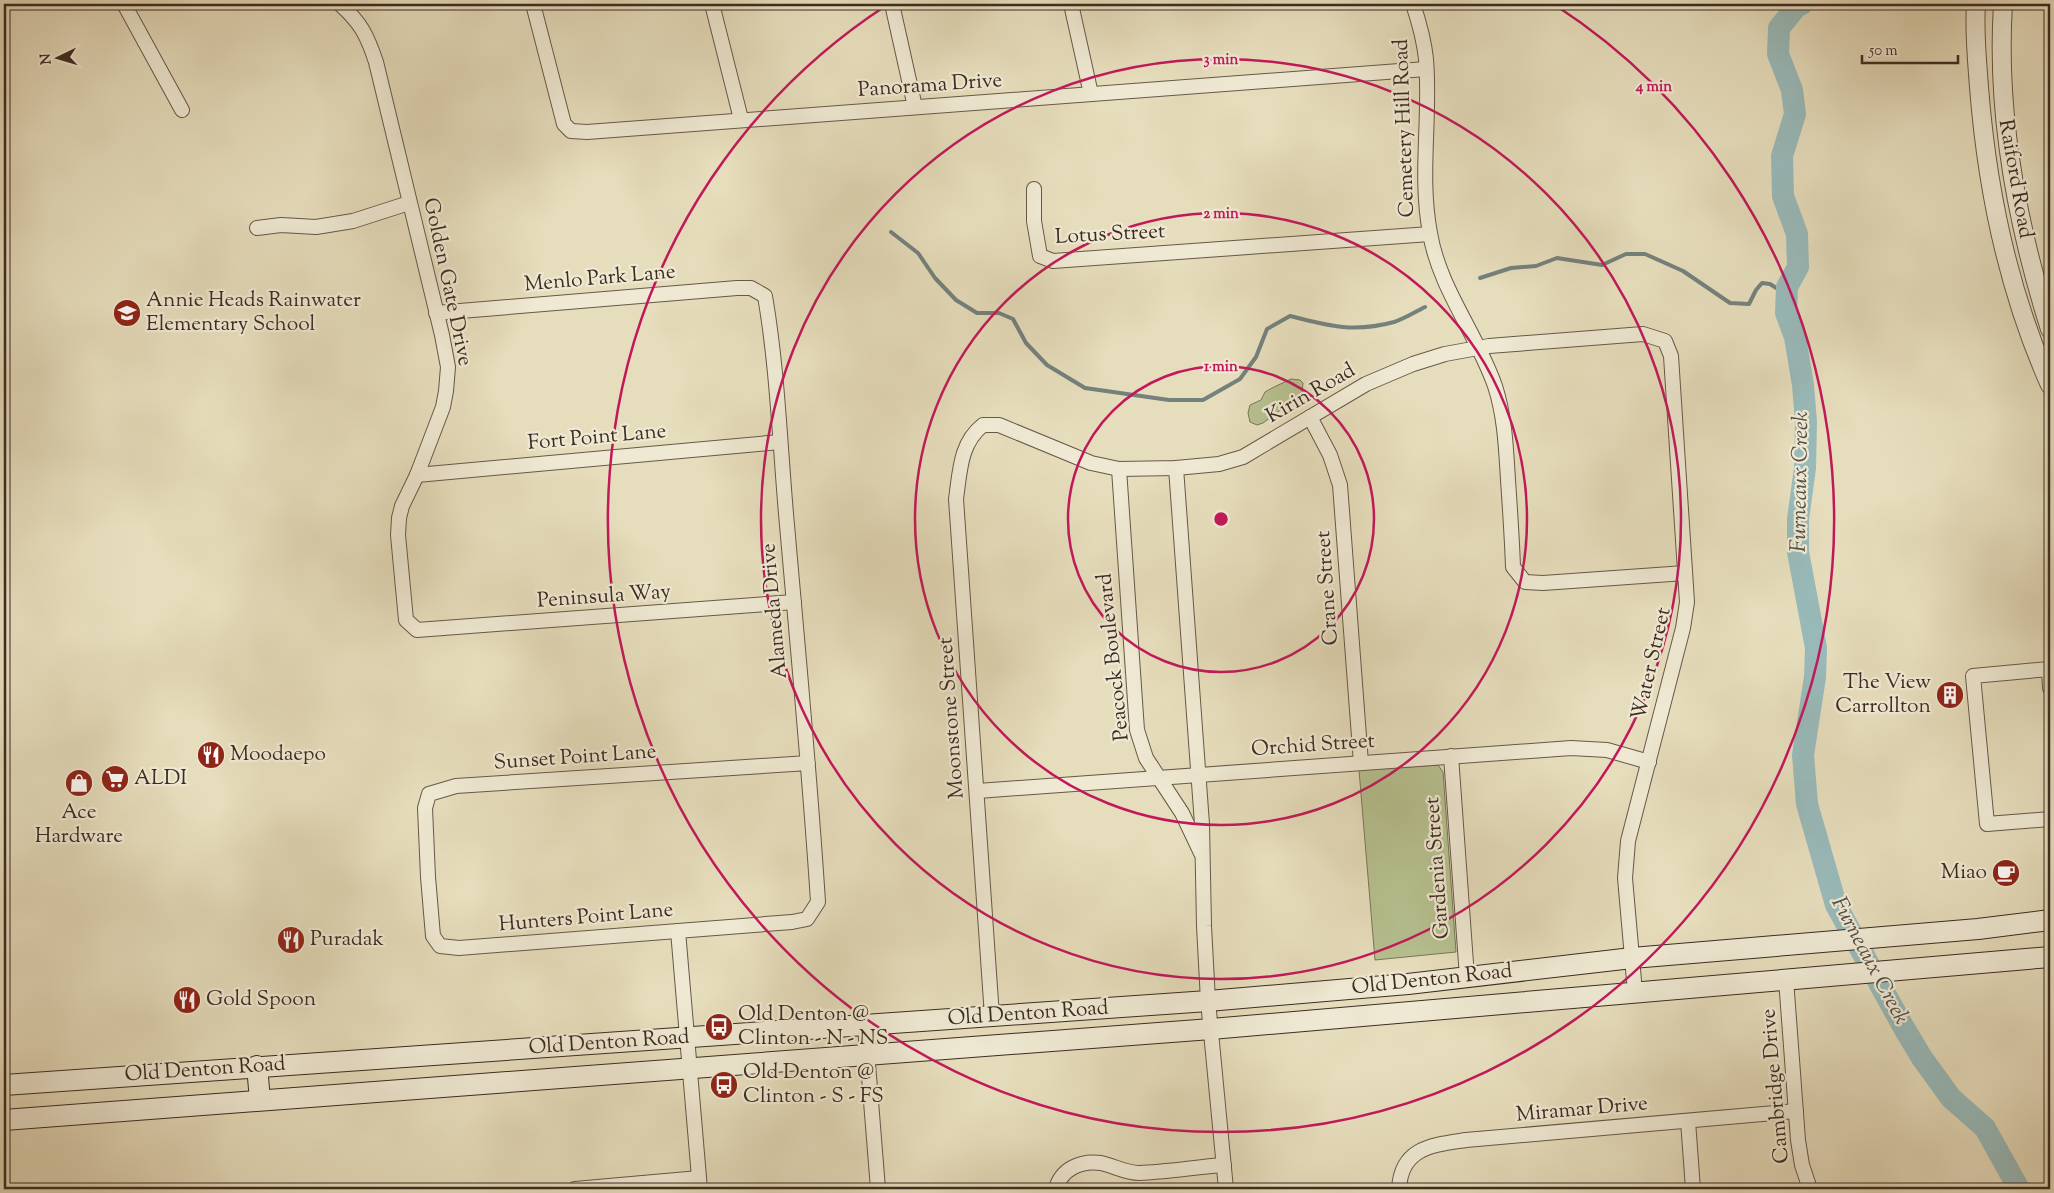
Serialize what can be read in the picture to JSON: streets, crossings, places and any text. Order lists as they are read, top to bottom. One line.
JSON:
{"streets":{"main road":["Old Denton Road"],"street":["Panorama Drive","Cemetery Hill Road","Raiford Road","Lotus Street","Menlo Park Lane","Golden Gate Drive","Kirin Road","Fort Point Lane","Crane Street","Peninsula Way","Alameda Drive","Peacock Boulevard","Water Street","Moonstone Street","Orchid Street","Sunset Point Lane","Gardenia Street","Hunters Point Lane","Cambridge Drive","Miramar Drive"]},"crossings":[["Panorama Drive","Cemetery Hill Road"],["Cemetery Hill Road","Lotus Street"],["Cemetery Hill Road","Kirin Road"],["Cemetery Hill Road","Water Street"],["Menlo Park Lane","Golden Gate Drive"],["Menlo Park Lane","Alameda Drive"],["Golden Gate Drive","Fort Point Lane"],["Golden Gate Drive","Peninsula Way"],["Kirin Road","Crane Street"],["Kirin Road","Peacock Boulevard"],["Kirin Road","Water Street"],["Kirin Road","Moonstone Street"],["Fort Point Lane","Alameda Drive"],["Crane Street","Orchid Street"],["Peninsula Way","Alameda Drive"],["Alameda Drive","Sunset Point Lane"],["Alameda Drive","Hunters Point Lane"],["Peacock Boulevard","Orchid Street"],["Peacock Boulevard","Old Denton Road"],["Water Street","Orchid Street"],["Water Street","Old Denton Road"],["Moonstone Street","Orchid Street"],["Moonstone Street","Old Denton Road"],["Orchid Street","Gardenia Street"],["Sunset Point Lane","Hunters Point Lane"],["Gardenia Street","Old Denton Road"],["Old Denton Road","Cambridge Drive"],["Cambridge Drive","Miramar Drive"]],"water":["Furneaux Creek"],"places":{"school or university":["Annie Heads Rainwater Elementary School"],"building":["The View Carrollton"],"restaurant":["Moodaepo","Puradak","Gold Spoon"],"supermarket":["ALDI"],"shop":["Ace Hardware"],"cafe":["Miao"],"bus stop":["Old Denton @ Clinton - N - NS","Old Denton @ Clinton - S - FS"]},"scale_bar":"50 m","north":"left","rings":["3 min","4 min","2 min","1 min"]}
